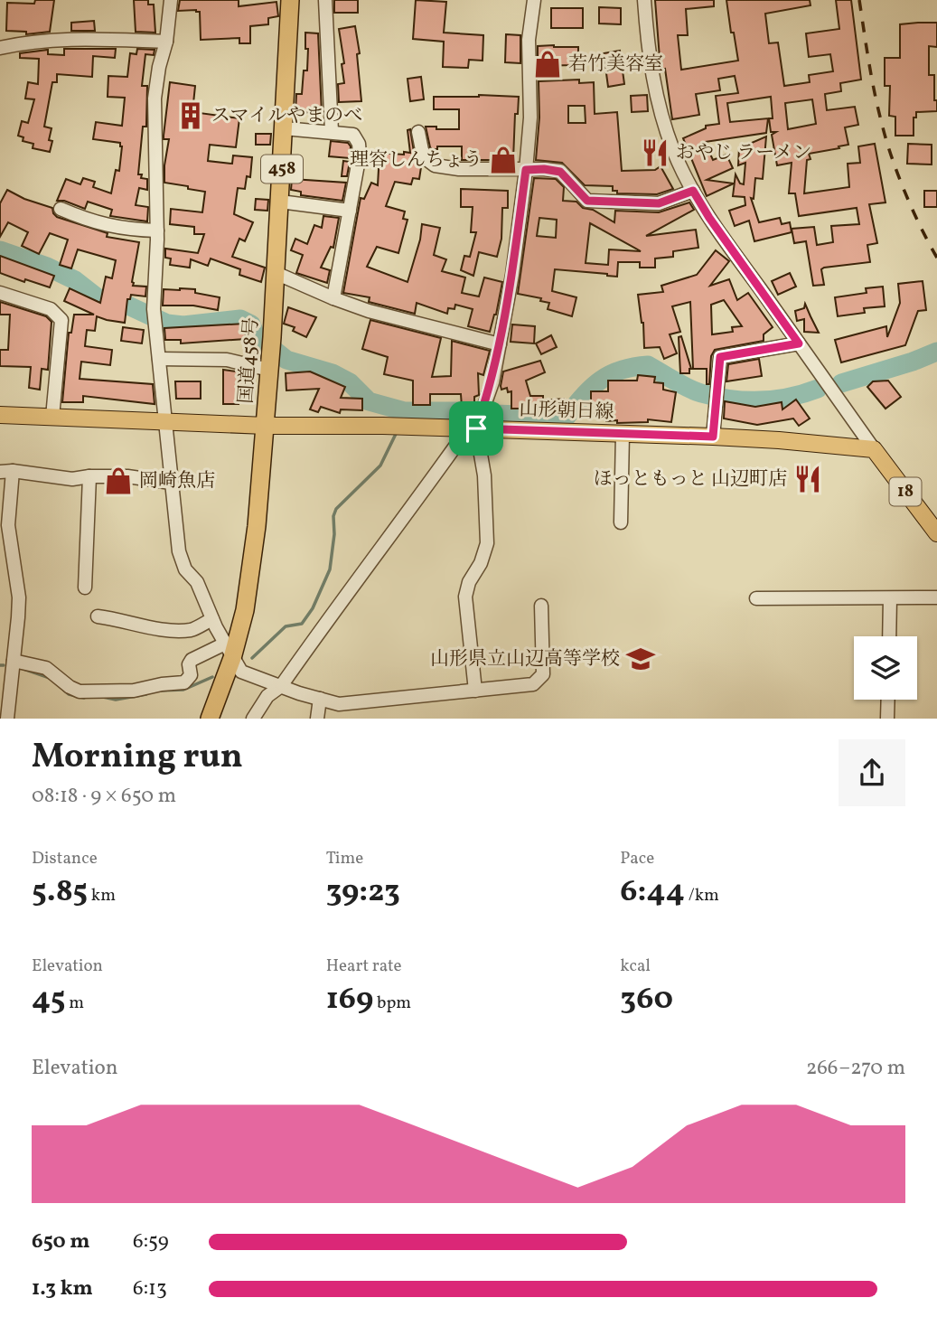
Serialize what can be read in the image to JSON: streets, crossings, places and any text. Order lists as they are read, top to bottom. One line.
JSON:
{"streets":{"highway":["458","国道458号"],"main road":["山形朝日線","18"]},"crossings":[["国道458号","山形朝日線"],["山形朝日線","18"]],"places":{"shop":["若竹美容室","理容しんちょう","岡崎魚店"],"building":["スマイルやまのべ"],"restaurant":["おやじ ラーメン","ほっともっと 山辺町店"],"school or university":["山形県立山辺高等学校"]},"page":{"heading":["Morning run","08:18 · 9 × 650 m"],"stats":[["Distance","5.85 km"],["Time","39:23"],["Pace","6:44 /km"],["Elevation","45 m"],["Heart rate","169 bpm"],["kcal","360"]],"chart":["Elevation","266–270 m"],"list":[{"name":"650 m","note":"6:59"},{"name":"1.3 km","note":"6:13"}]}}
